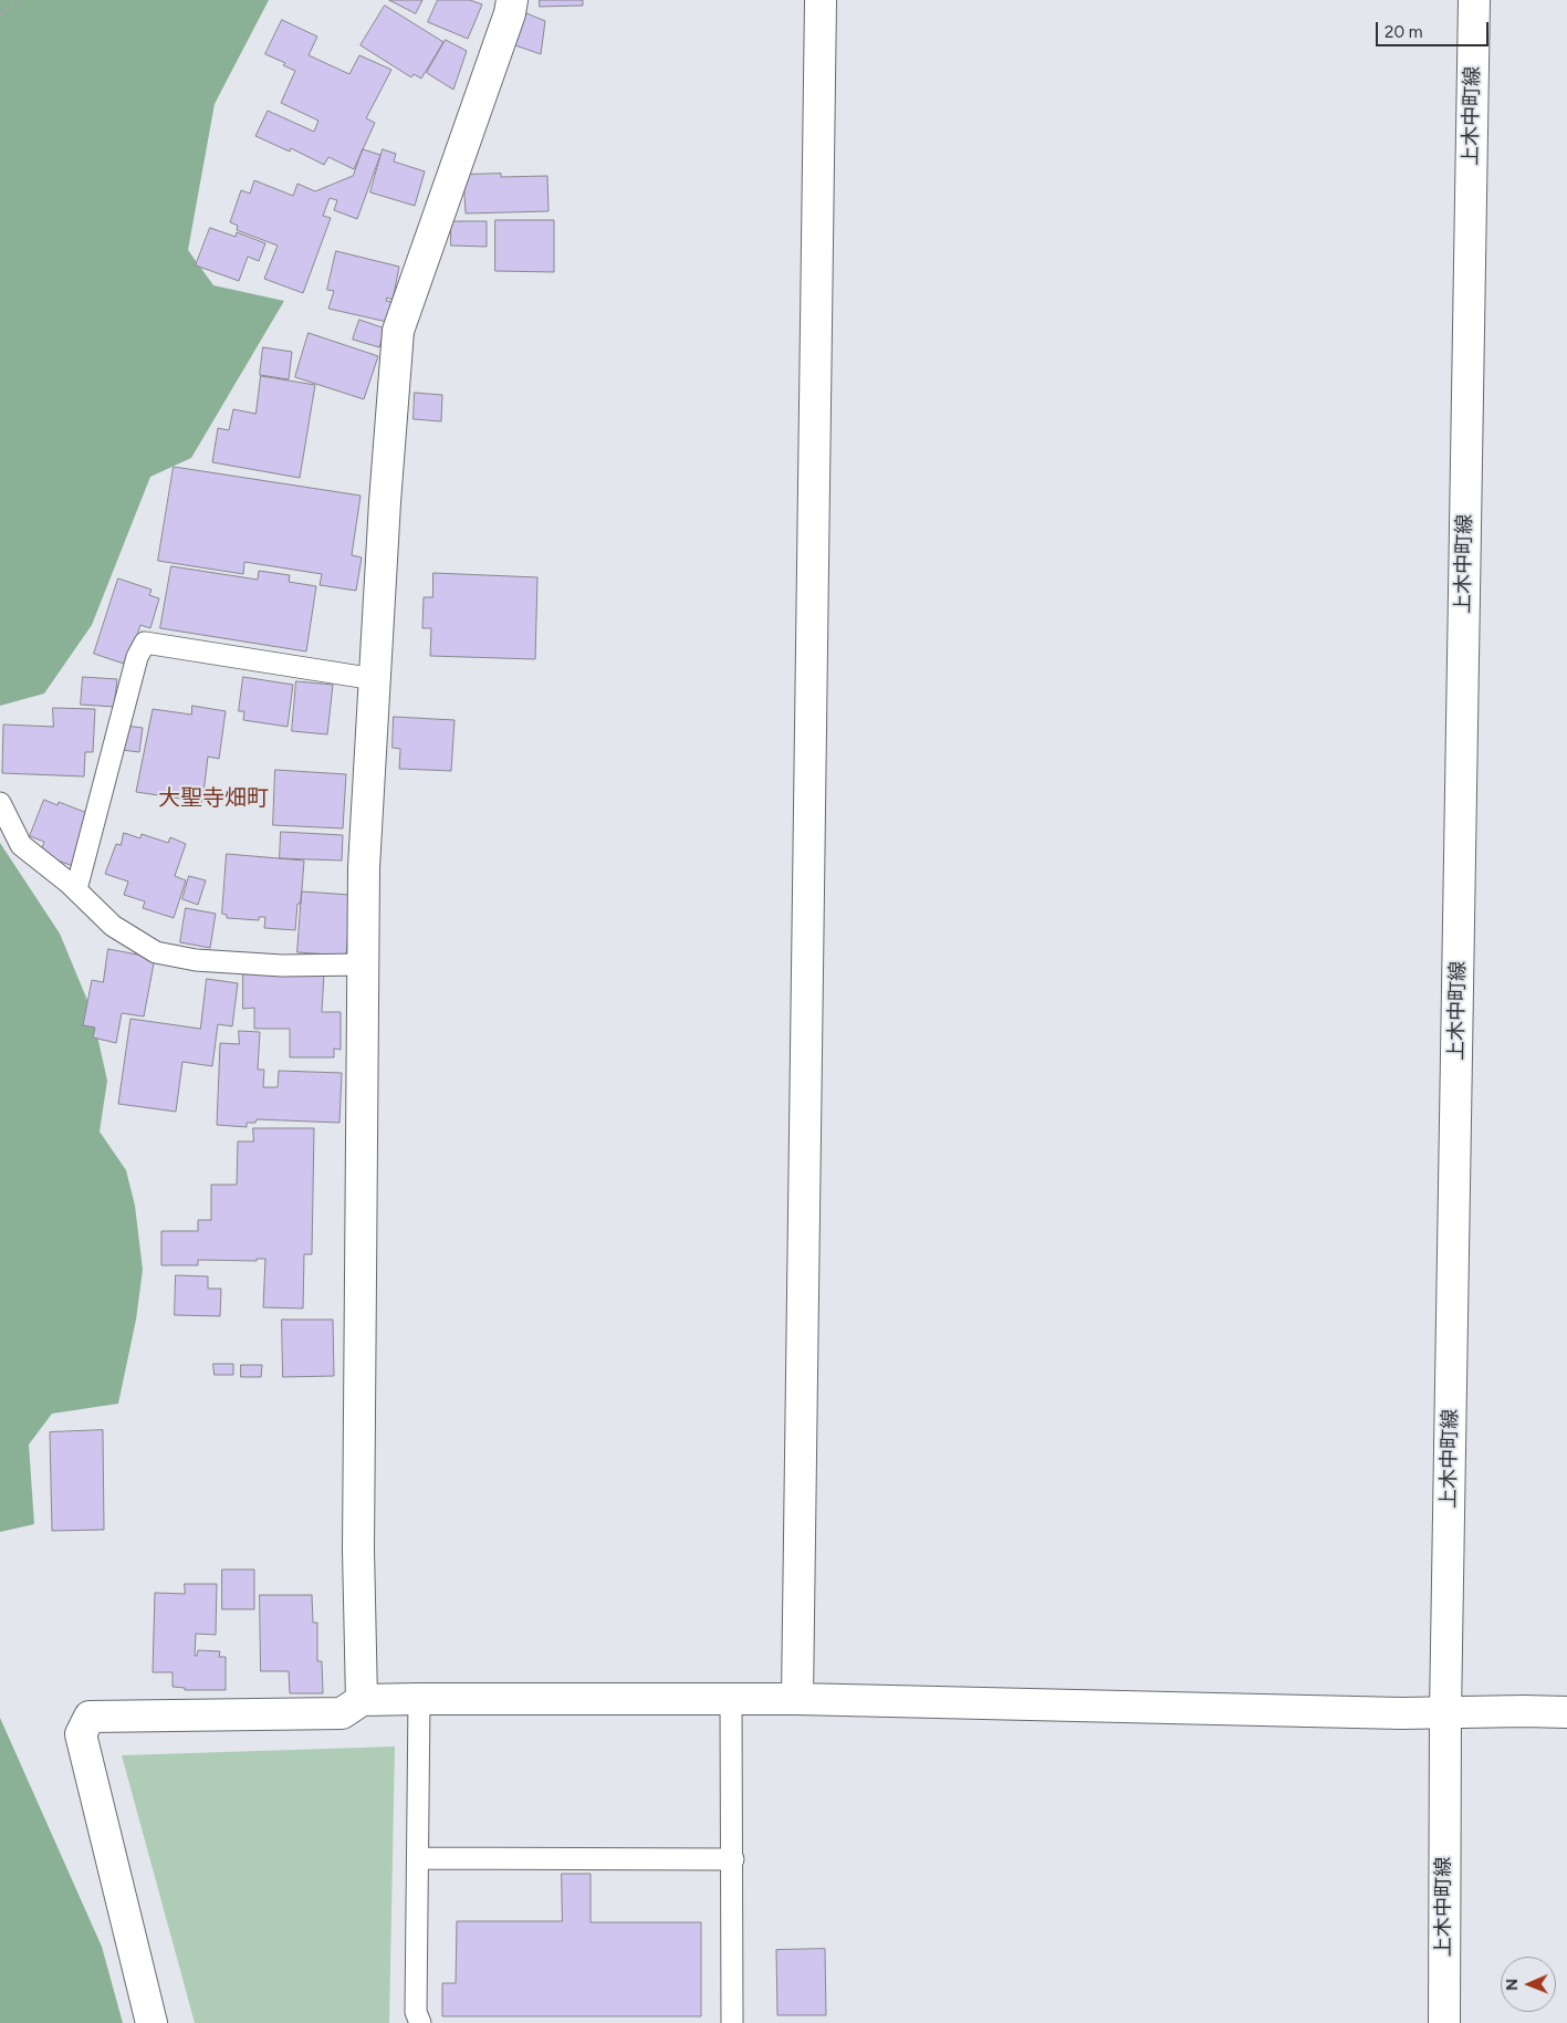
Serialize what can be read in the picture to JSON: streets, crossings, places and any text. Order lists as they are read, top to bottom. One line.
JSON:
{"streets":{"street":["上木中町線"]},"districts":["大聖寺畑町"],"scale_bar":"20 m","north":"left"}
